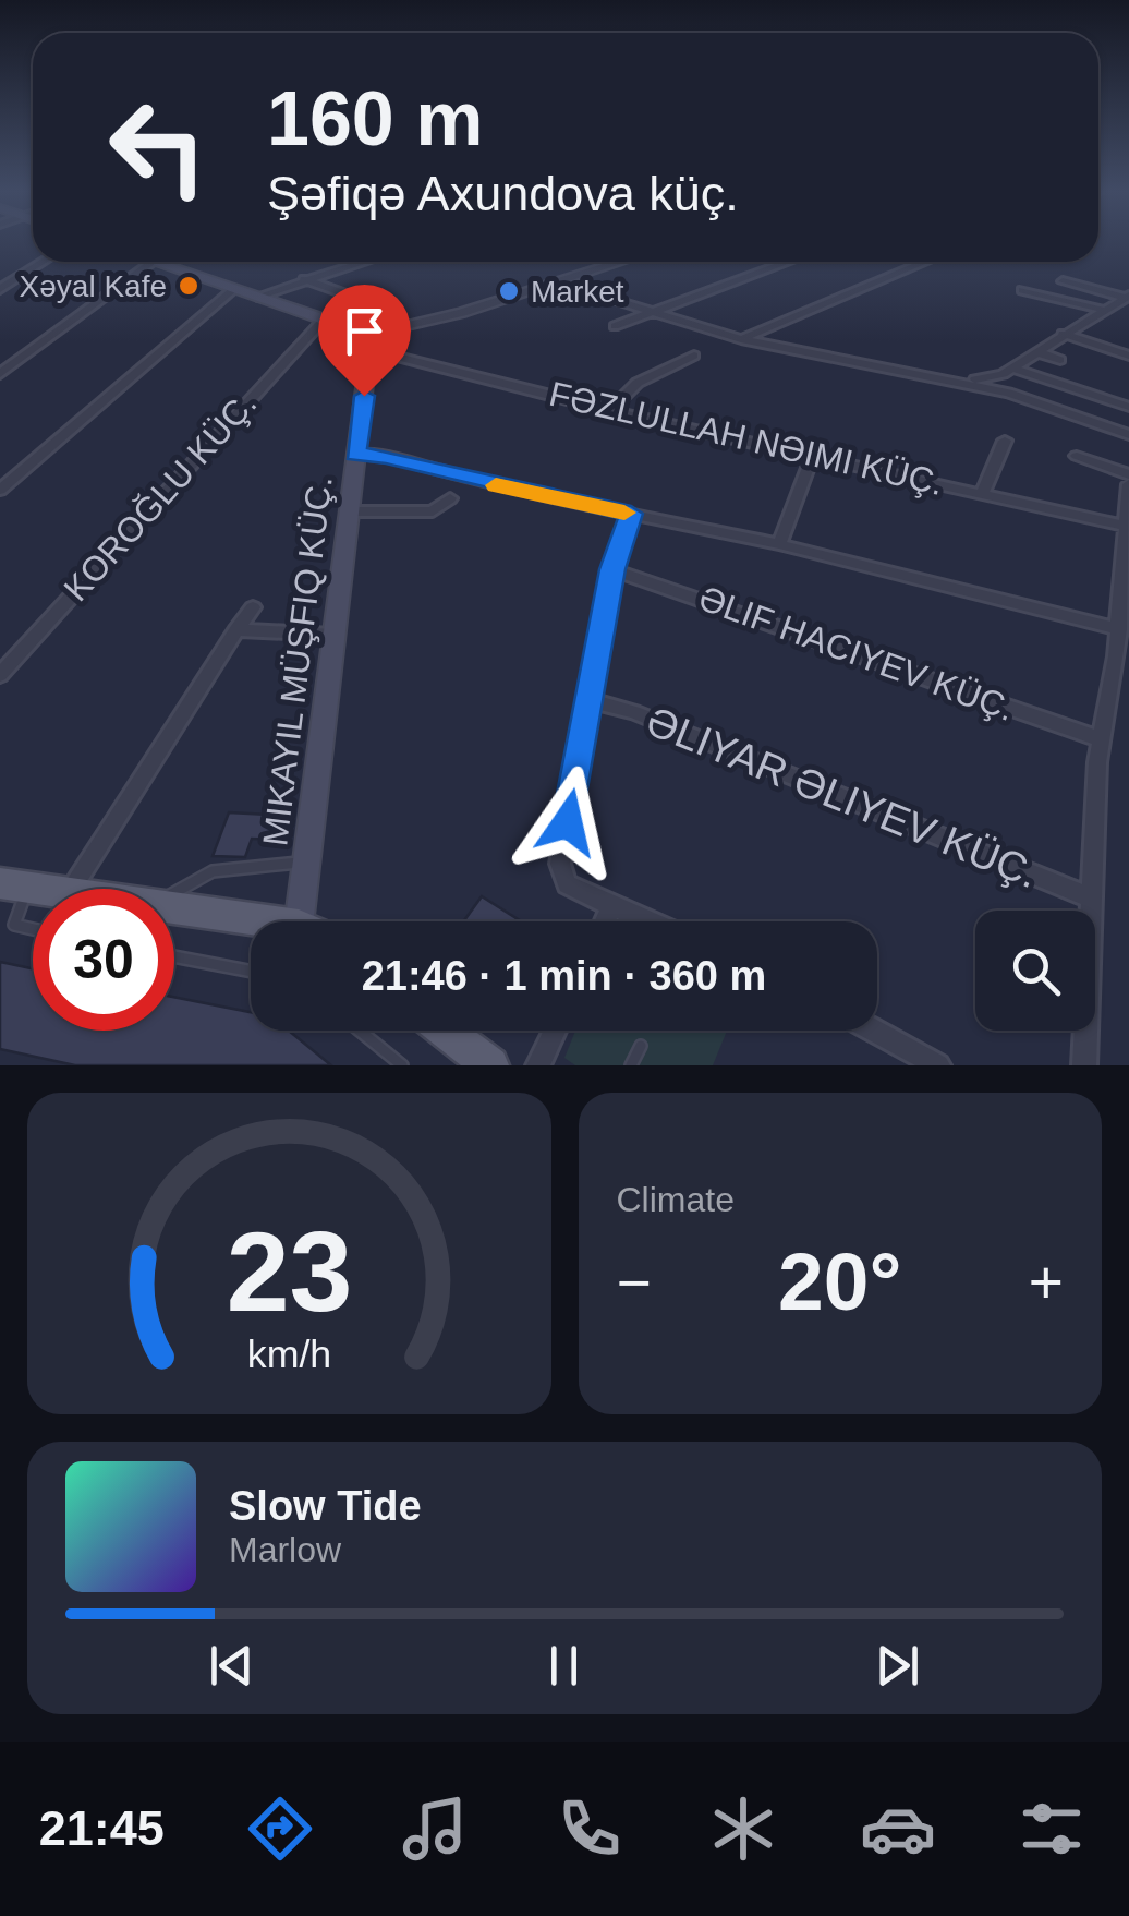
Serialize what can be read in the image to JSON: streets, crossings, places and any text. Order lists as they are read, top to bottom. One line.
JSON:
{"streets":{"street":["FƏZLULLAH NƏIMI KÜÇ.","KOROĞLU KÜÇ.","ƏLIYAR ƏLIYEV KÜÇ."]},"places":["Xəyal Kafe","Market"],"page":{"turn":["160 m","Şəfiqə Axundova küç."],"limit":"30","trip":"21:46 · 1 min · 360 m","tile":"Climate","heat":["−","20°","+"],"song":["Slow Tide","Marlow"],"tabs":"21:45","gauge":["23","km/h"]}}
